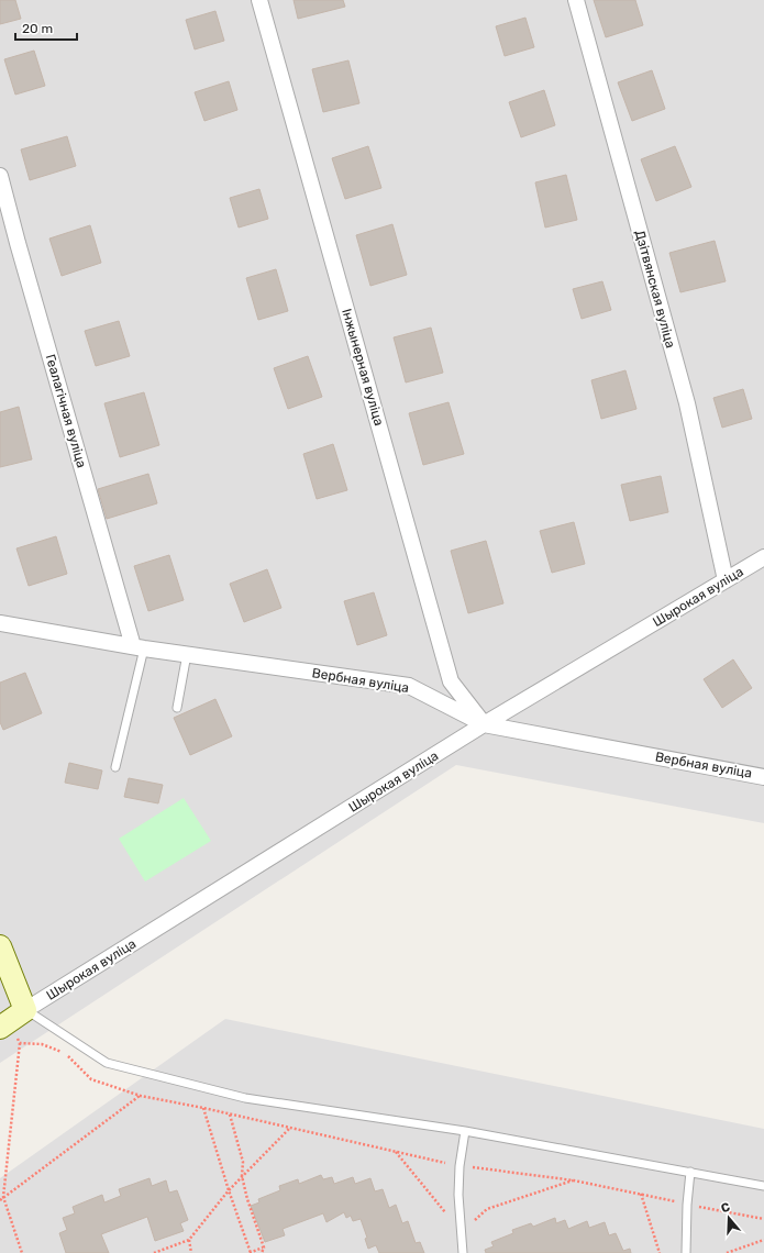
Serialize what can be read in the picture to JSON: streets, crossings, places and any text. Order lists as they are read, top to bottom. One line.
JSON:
{"streets":{"street":["Дзітвянская вуліца","Інжынерная вуліца","Геалагічная вуліца","Шырокая вуліца","Вербная вуліца"]},"crossings":[["Дзітвянская вуліца","Шырокая вуліца"],["Інжынерная вуліца","Шырокая вуліца"],["Інжынерная вуліца","Вербная вуліца"],["Геалагічная вуліца","Вербная вуліца"],["Шырокая вуліца","Вербная вуліца"]],"scale_bar":"20 m","north":"top"}
